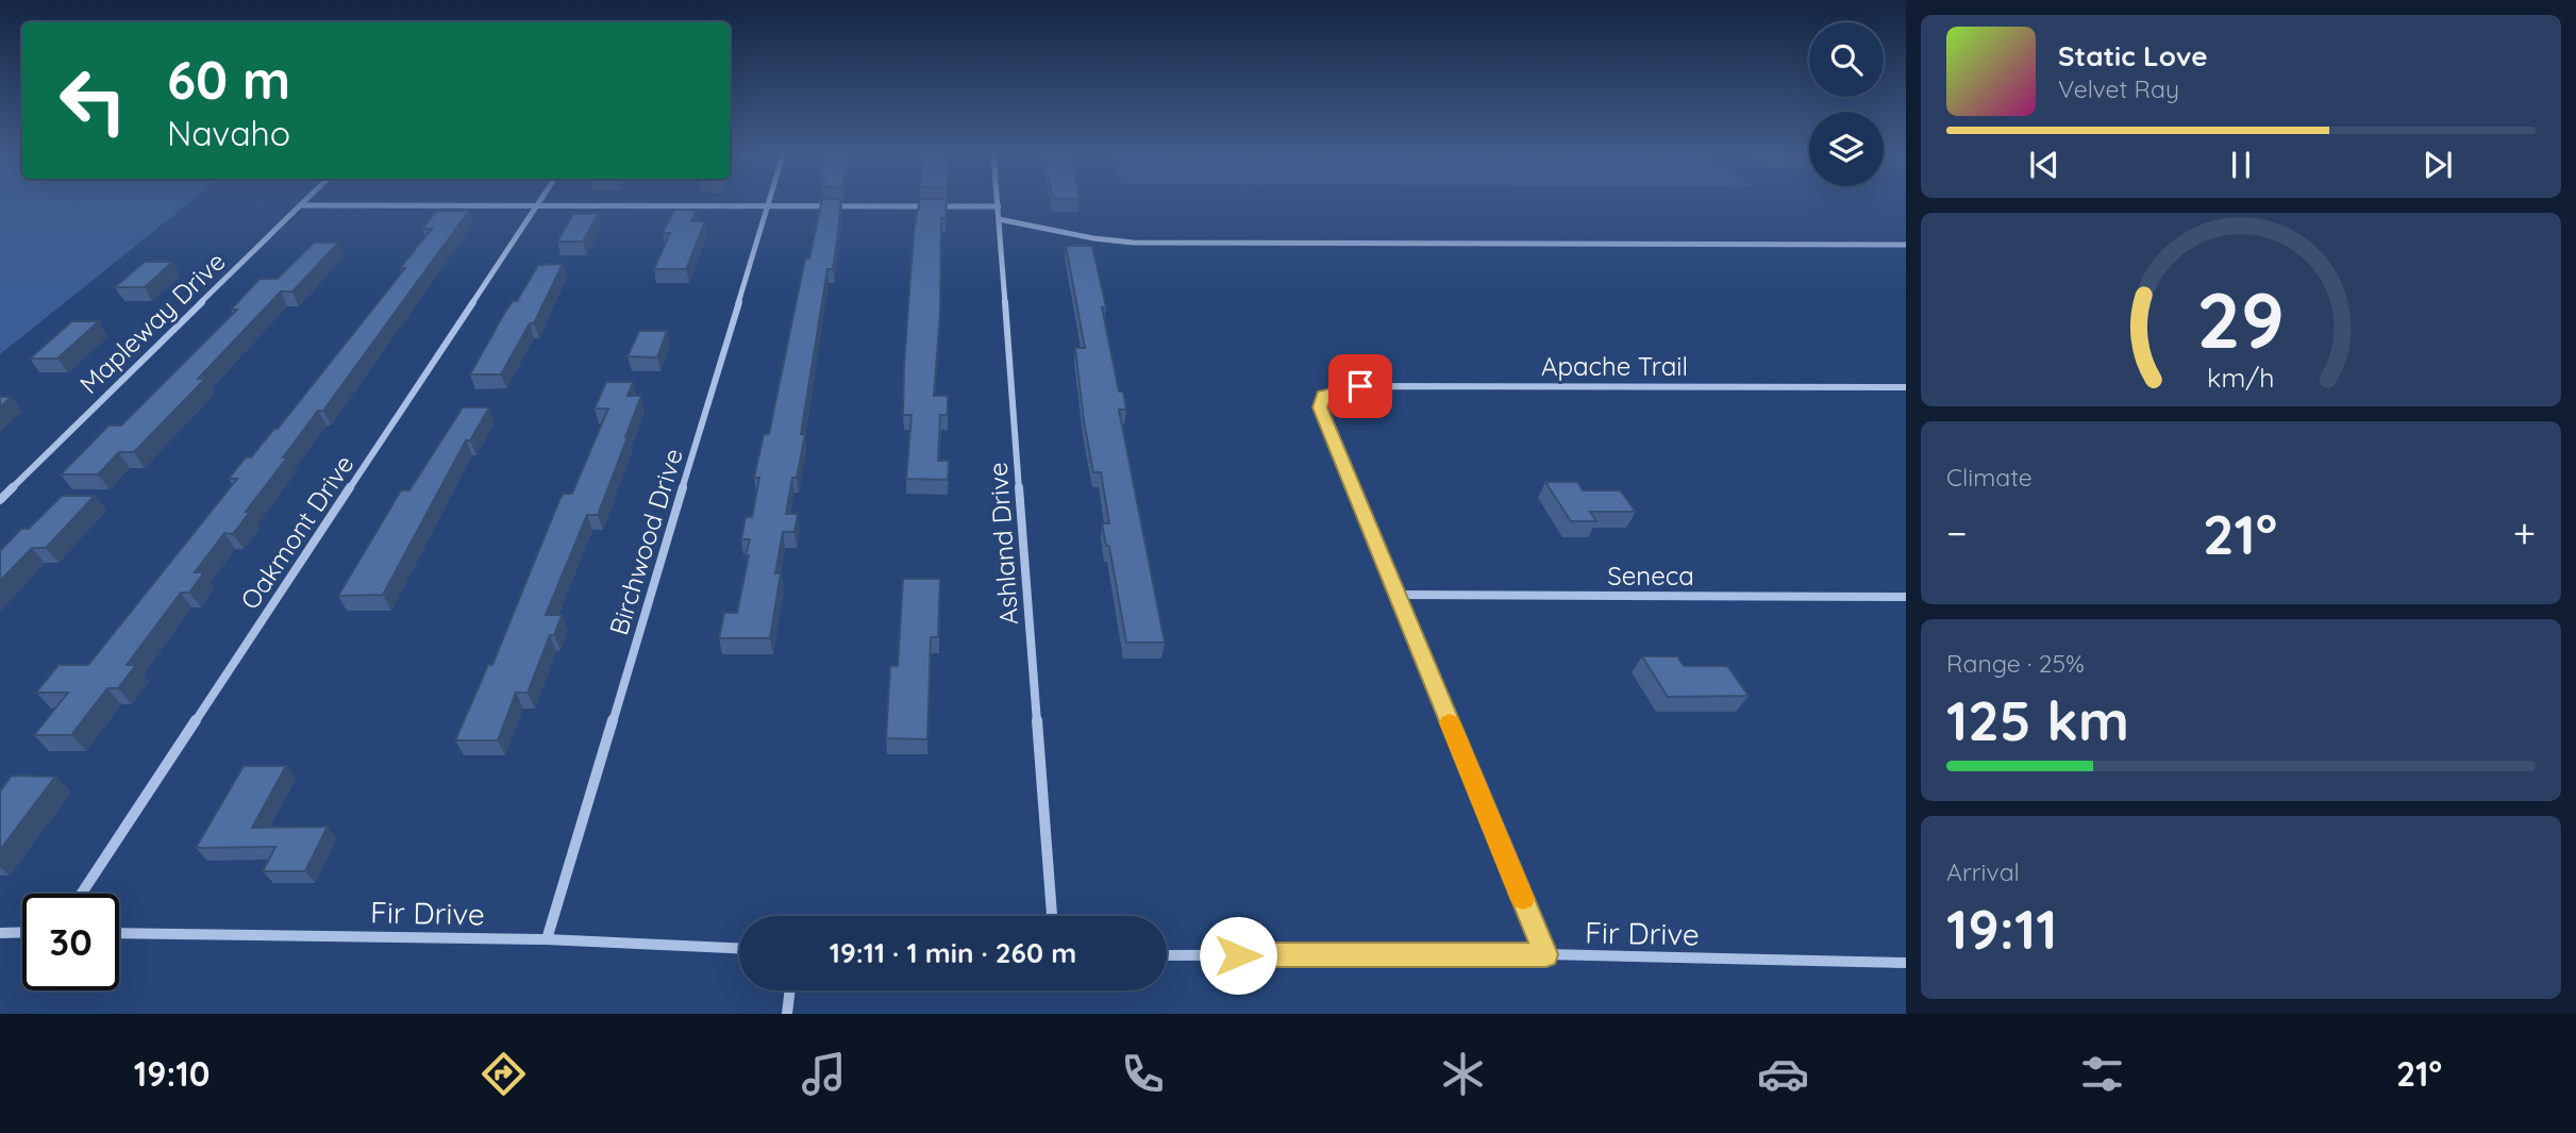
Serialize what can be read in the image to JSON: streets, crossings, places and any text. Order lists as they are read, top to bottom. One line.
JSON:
{"streets":{"street":["Mapleway Drive","Apache Trail","Oakmont Drive","Birchwood Drive","Ashland Drive","Seneca","Fir Drive"]},"crossings":[["Apache Trail","Seneca"],["Birchwood Drive","Fir Drive"]],"page":{"turn":["60 m","Navaho"],"song":["Static Love","Velvet Ray"],"tile":["Climate",["Range · 25%","125 km"],["Arrival","19:11"]],"heat":["−","21°","+"],"limit":"30","trip":"19:11 · 1 min · 260 m","tabs":["19:10","21°"],"gauge":["29","km/h"]}}
